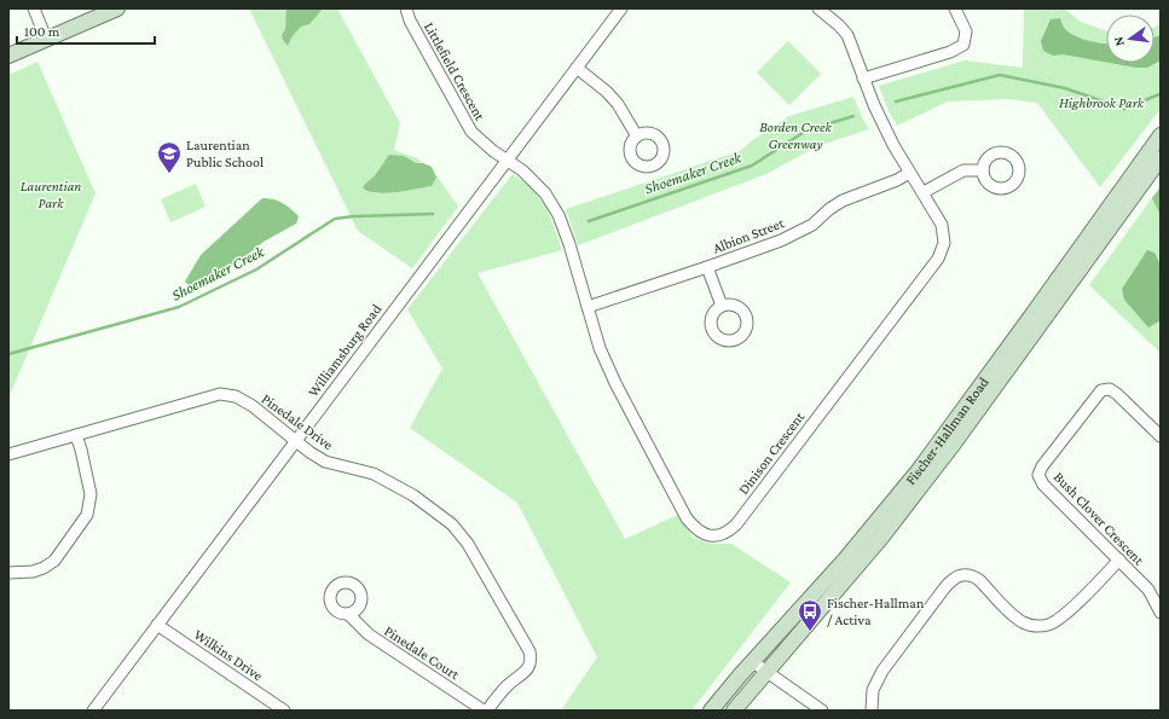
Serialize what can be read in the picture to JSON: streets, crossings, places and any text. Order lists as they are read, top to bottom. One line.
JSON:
{"streets":{"main road":["Fischer-Hallman Road"],"street":["Littlefield Crescent","Albion Street","Williamsburg Road","Pinedale Drive","Dinison Crescent","Bush Clover Crescent","Pinedale Court","Wilkins Drive"]},"crossings":[["Littlefield Crescent","Williamsburg Road"],["Littlefield Crescent","Dinison Crescent"],["Albion Street","Dinison Crescent"],["Williamsburg Road","Pinedale Drive"],["Williamsburg Road","Dinison Crescent"],["Williamsburg Road","Wilkins Drive"],["Pinedale Drive","Pinedale Court"]],"water":["Shoemaker Creek"],"parks":["Highbrook Park","Borden Creek Greenway","Laurentian Park"],"places":{"school or university":["Laurentian Public School"],"bus stop":["Fischer-Hallman / Activa"]},"scale_bar":"100 m","north":"left"}
